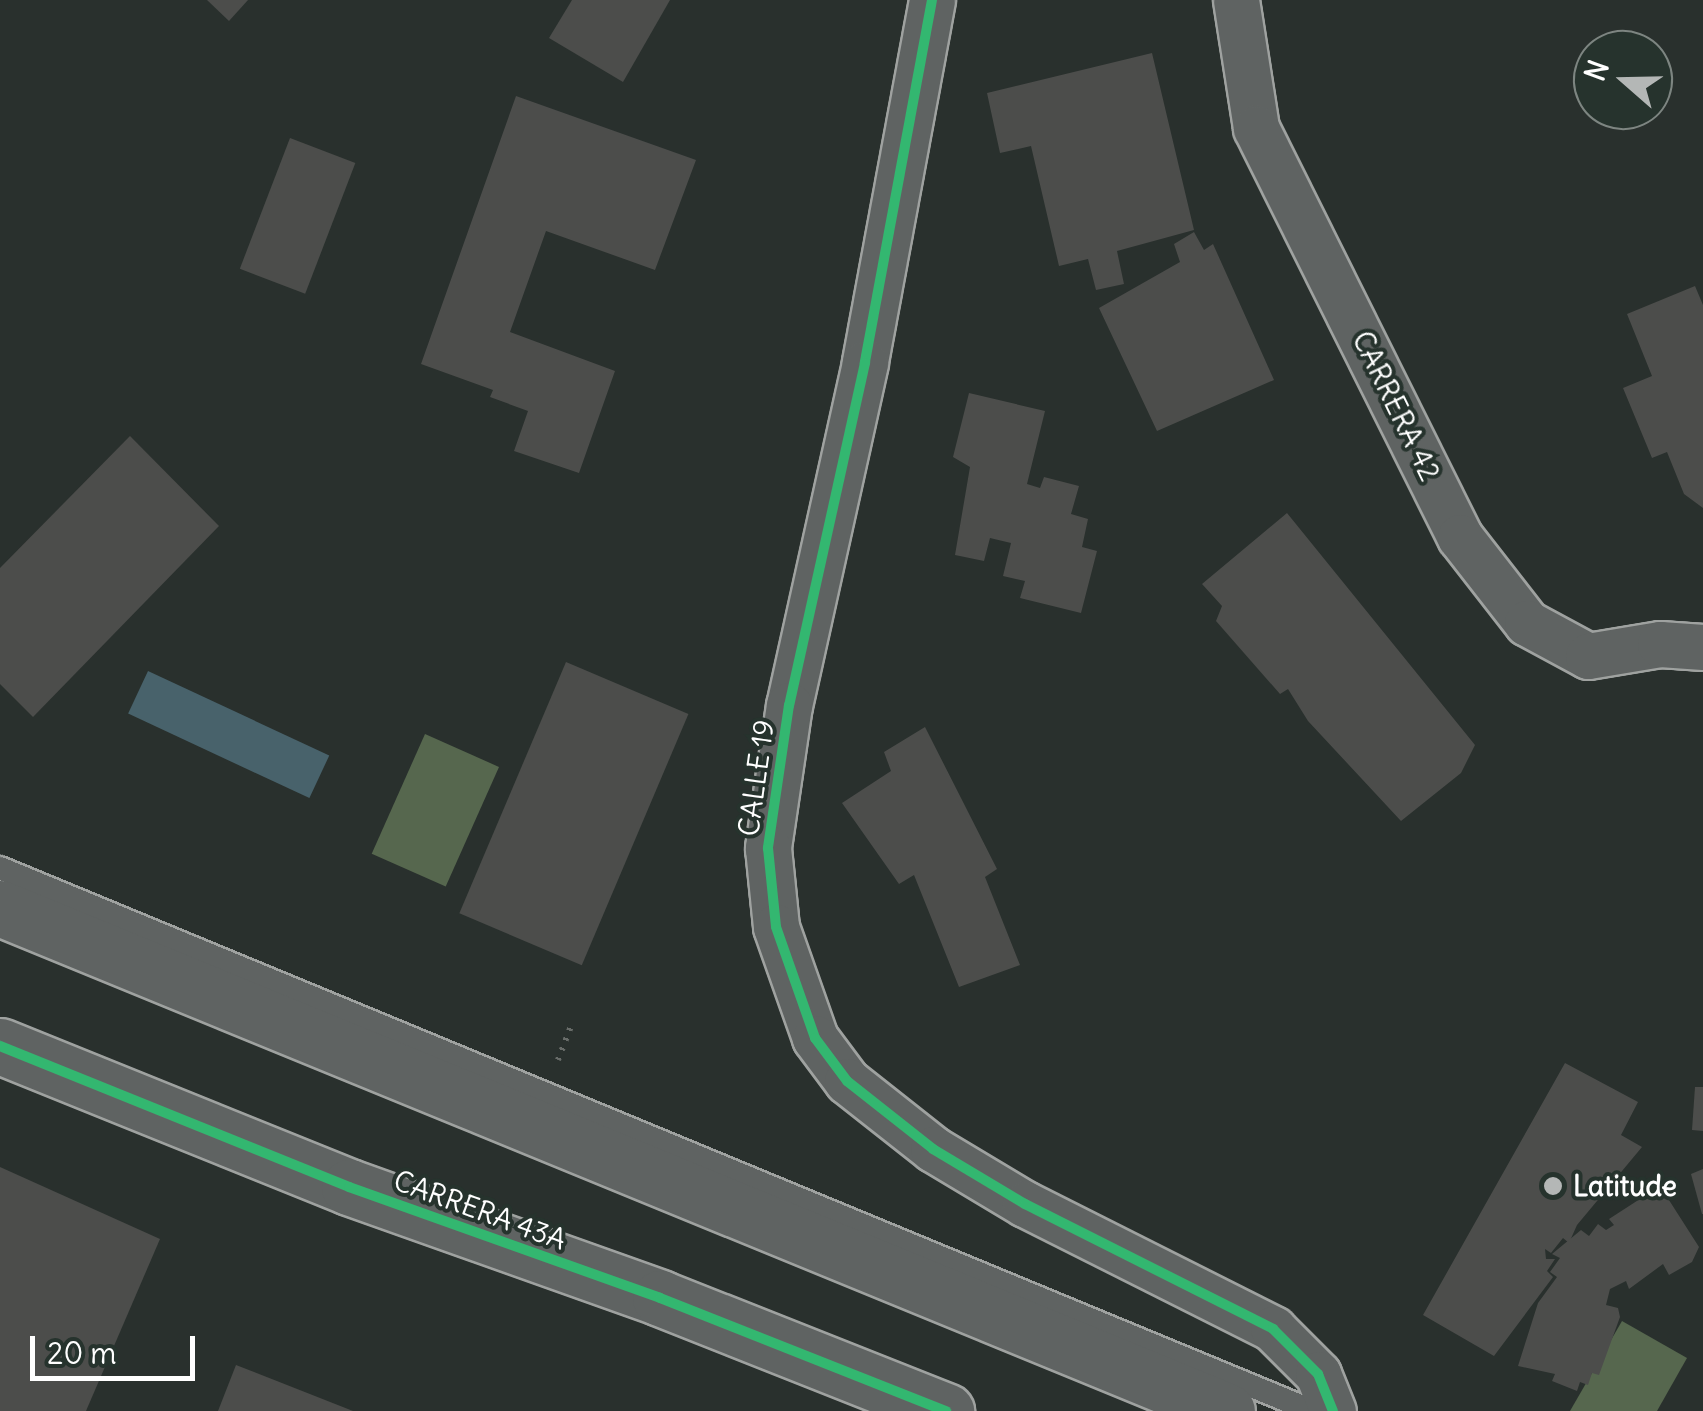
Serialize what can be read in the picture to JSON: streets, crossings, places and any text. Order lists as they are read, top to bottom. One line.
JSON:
{"streets":{"main road":["CARRERA 43A"],"street":["CARRERA 42","CALLE 19"]},"places":["Latitude"],"scale_bar":"20 m","north":"left"}
